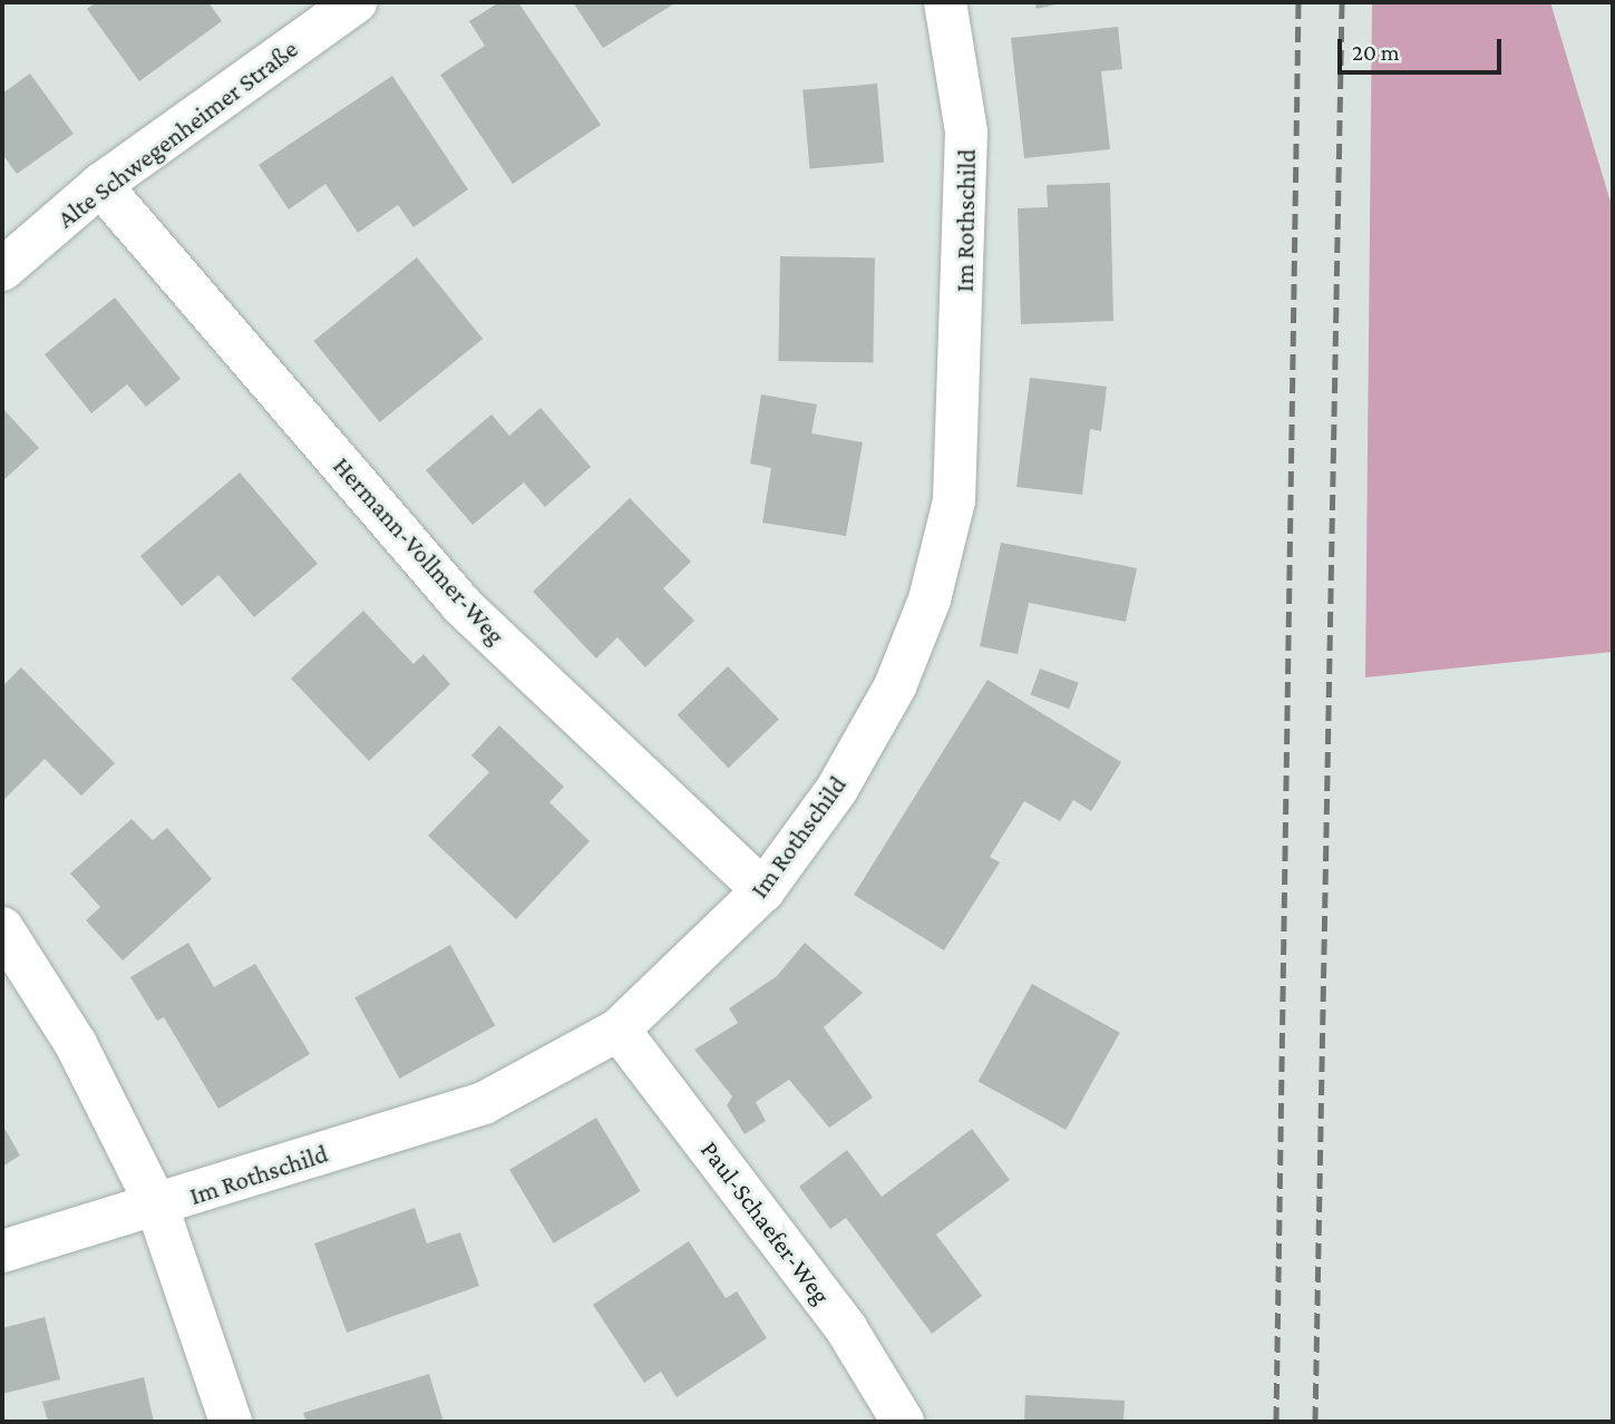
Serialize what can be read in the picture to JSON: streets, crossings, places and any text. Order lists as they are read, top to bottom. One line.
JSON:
{"streets":{"street":["Alte Schwegenheimer Straße","Im Rothschild","Hermann-Vollmer-Weg","Paul-Schaefer-Weg"]},"crossings":[["Alte Schwegenheimer Straße","Hermann-Vollmer-Weg"],["Im Rothschild","Hermann-Vollmer-Weg"],["Im Rothschild","Paul-Schaefer-Weg"]],"scale_bar":"20 m"}
